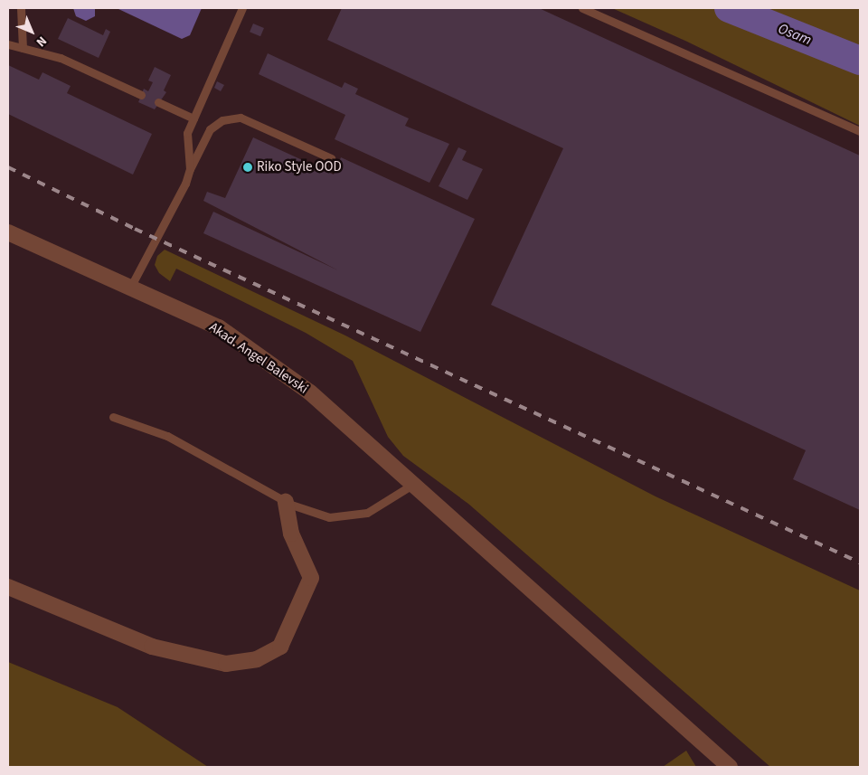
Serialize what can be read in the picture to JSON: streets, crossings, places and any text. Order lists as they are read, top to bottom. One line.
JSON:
{"streets":{"street":["Akad. Angel Balevski"]},"water":["Osam"],"places":["Riko Style OOD"],"north":"bottom right"}
